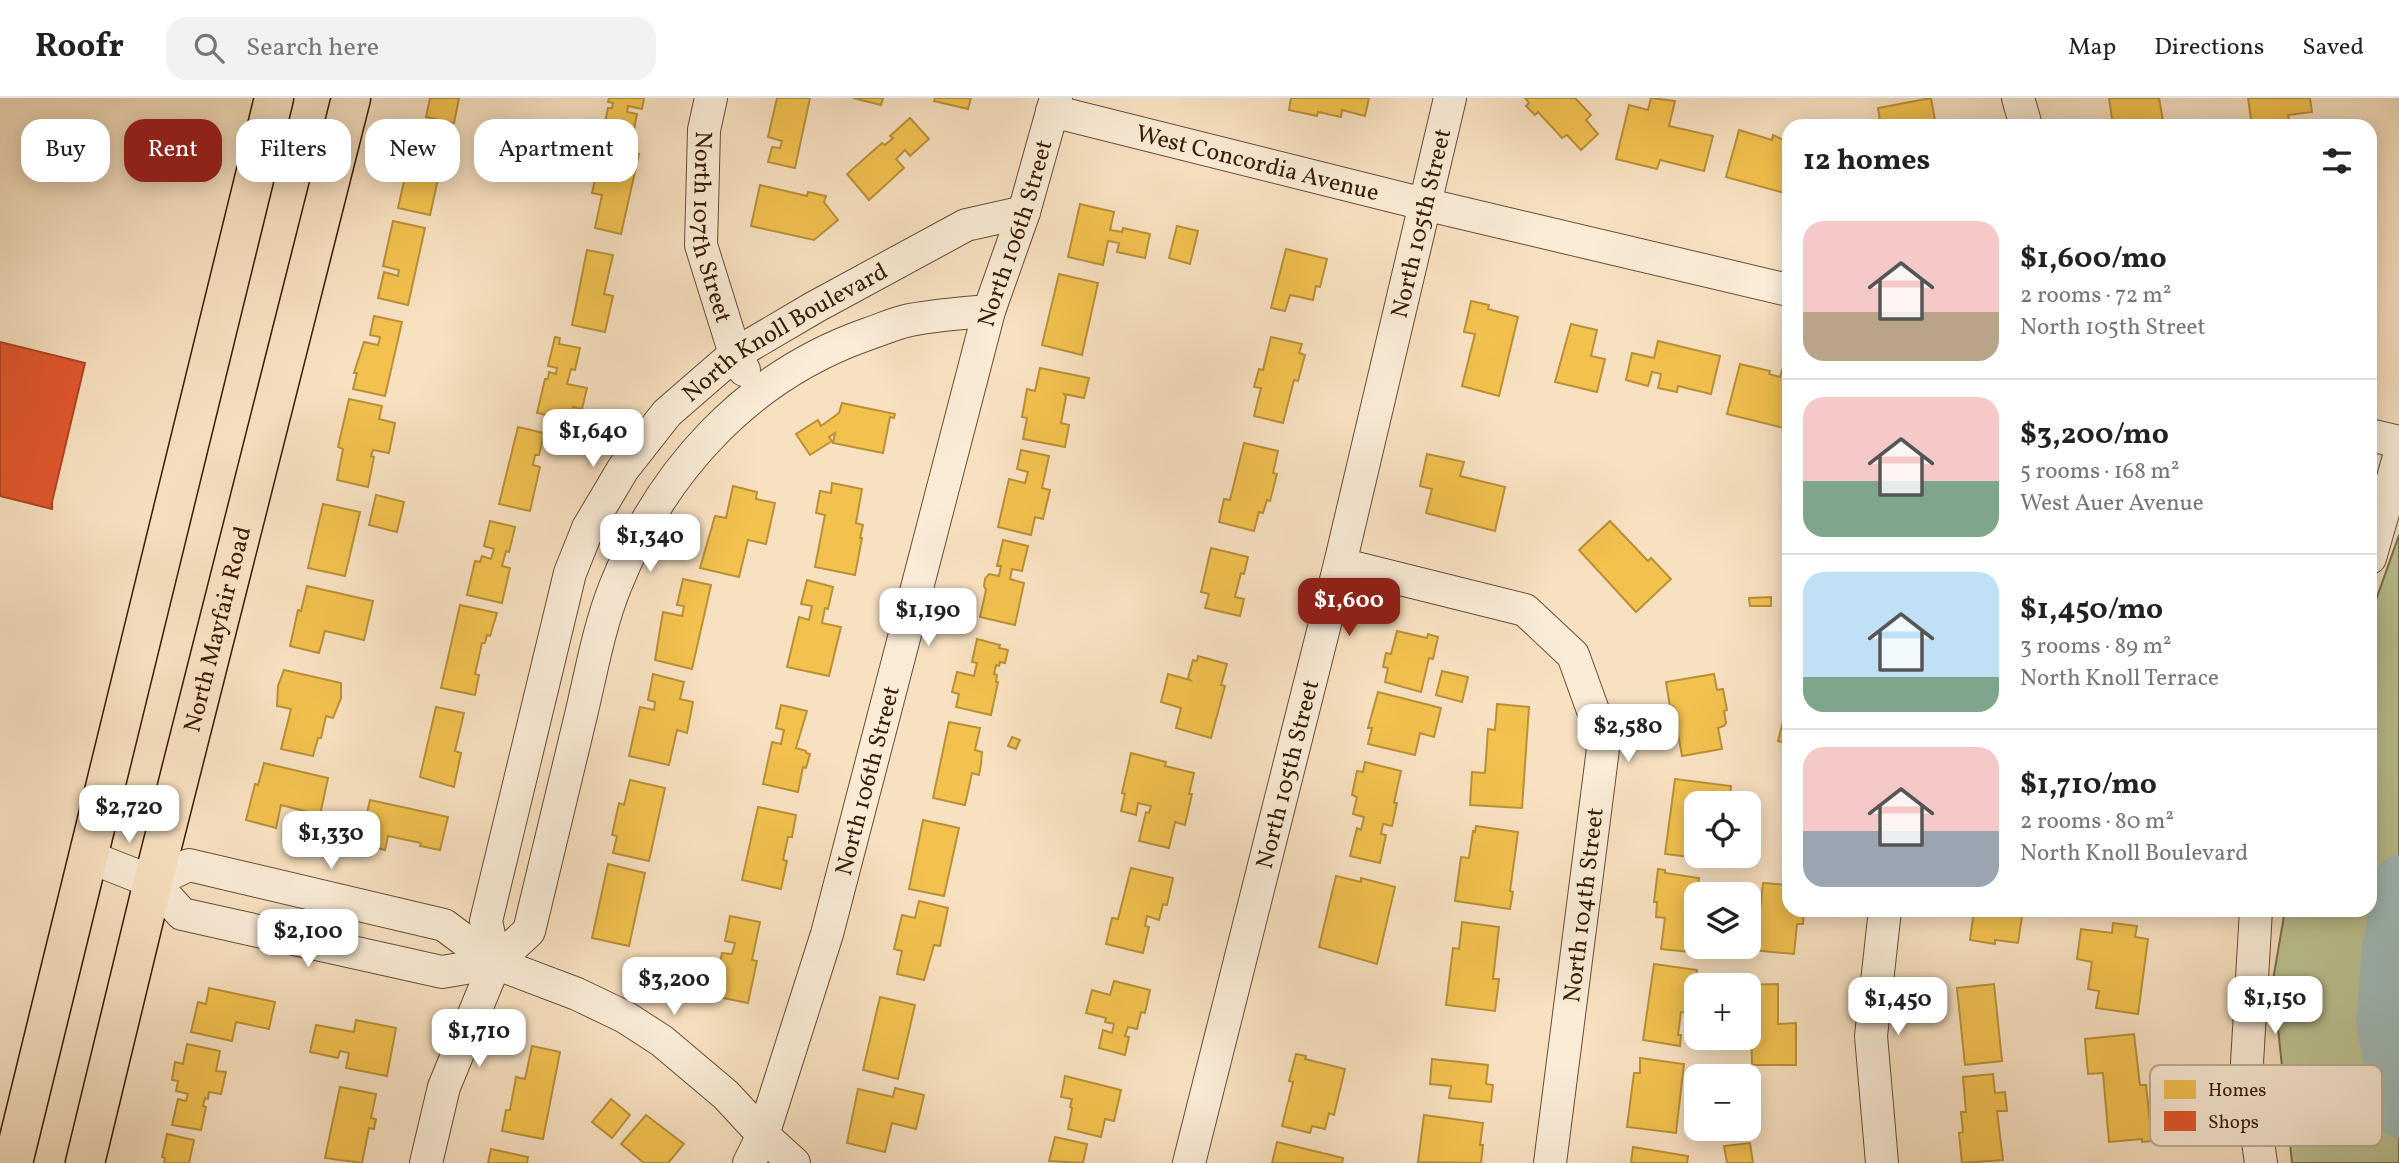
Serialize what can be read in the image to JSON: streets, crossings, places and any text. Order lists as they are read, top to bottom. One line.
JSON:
{"streets":{"main road":["North Mayfair Road"],"street":["West Concordia Avenue","North 105th Street","North 107th Street","North 106th Street","North Knoll Boulevard","North 104th Street"]},"crossings":[["West Concordia Avenue","North 105th Street"],["West Concordia Avenue","North 106th Street"],["North 105th Street","North 104th Street"],["North 107th Street","North Knoll Boulevard"],["North 106th Street","North Knoll Boulevard"]],"legend":["Homes","Shops"],"page":{"header":"Roofr","search":"Search here","nav":["Map","Directions","Saved"],"chip":["Buy","Rent","Filters","New","Apartment"],"heading":"12 homes","list":[{"name":"$1,600/mo","note":"2 rooms · 72 m² · North 105th Street"},{"name":"$3,200/mo","note":"5 rooms · 168 m² · West Auer Avenue"},{"name":"$1,450/mo","note":"3 rooms · 89 m² · North Knoll Terrace"},{"name":"$1,710/mo","note":"2 rooms · 80 m² · North Knoll Boulevard"}],"price":["$1,640","$1,340","$1,600","$1,190","$2,580","$2,720","$1,330","$2,100","$3,200","$1,150","$1,450","$1,710"],"map_buttons":["+","−"]}}
